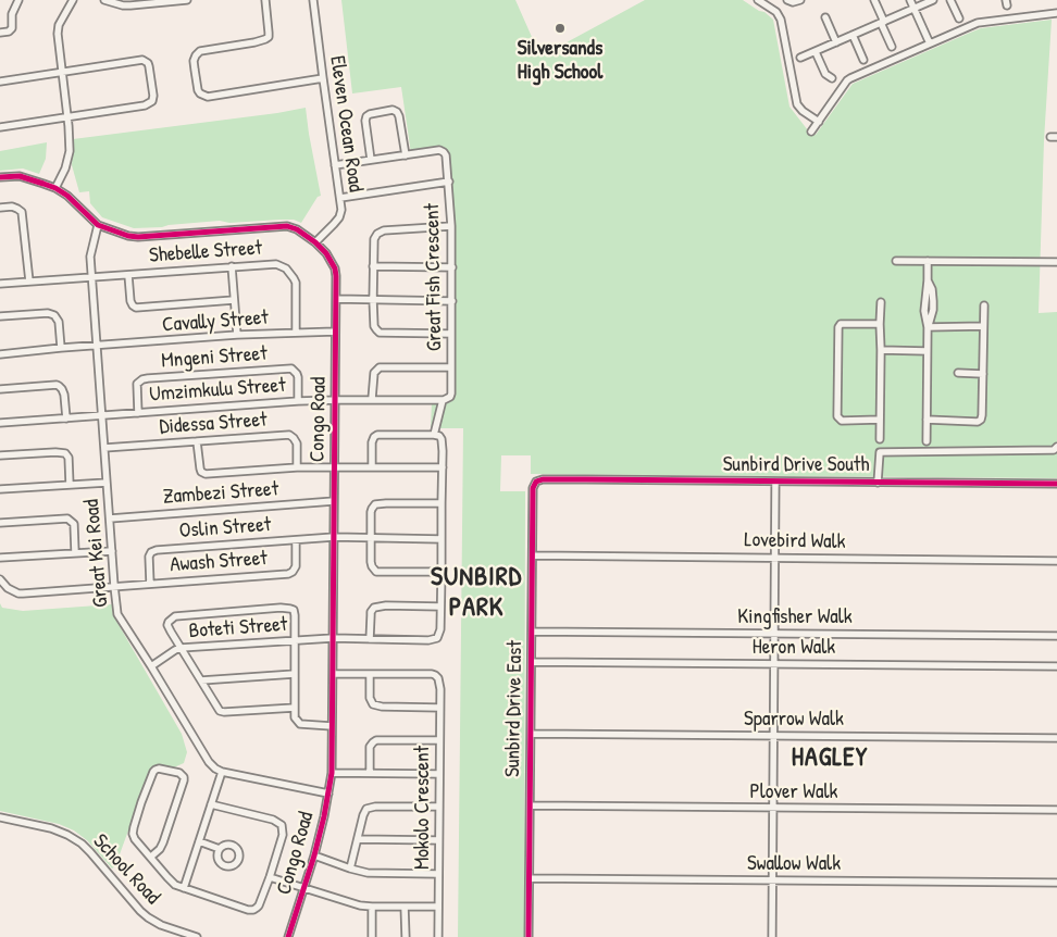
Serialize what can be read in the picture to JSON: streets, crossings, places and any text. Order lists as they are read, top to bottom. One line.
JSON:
{"streets":{"street":["Eleven Ocean Road","Shebelle Street","Great Fish Crescent","Cavally Street","Mngeni Street","Umzimkulu Street","Congo Road","Didessa Street","Sunbird Drive South","Zambezi Street","Oslin Street","Lovebird Walk","Great Kei Road","Awash Street","Kingfisher Walk","Boteti Street","Heron Walk","Sunbird Drive East","Sparrow Walk","Plover Walk","Mokolo Crescent","Swallow Walk","School Road"]},"crossings":[["Eleven Ocean Road","Great Fish Crescent"],["Eleven Ocean Road","Congo Road"],["Shebelle Street","Cavally Street"],["Shebelle Street","Great Kei Road"],["Cavally Street","Congo Road"],["Cavally Street","Great Kei Road"],["Mngeni Street","Umzimkulu Street"],["Umzimkulu Street","Congo Road"],["Umzimkulu Street","Great Kei Road"],["Congo Road","Zambezi Street"],["Congo Road","Oslin Street"],["Congo Road","Great Kei Road"],["Congo Road","Boteti Street"],["Congo Road","Mokolo Crescent"],["Didessa Street","Great Kei Road"],["Sunbird Drive South","Sunbird Drive East"],["Zambezi Street","Great Kei Road"],["Oslin Street","Awash Street"],["Lovebird Walk","Sunbird Drive East"],["Great Kei Road","Awash Street"],["Great Kei Road","Boteti Street"],["Kingfisher Walk","Sunbird Drive East"],["Heron Walk","Sunbird Drive East"],["Sunbird Drive East","Sparrow Walk"],["Sunbird Drive East","Plover Walk"],["Sunbird Drive East","Swallow Walk"]],"districts":["SUNBIRD PARK","HAGLEY"],"places":["Silversands High School"]}
